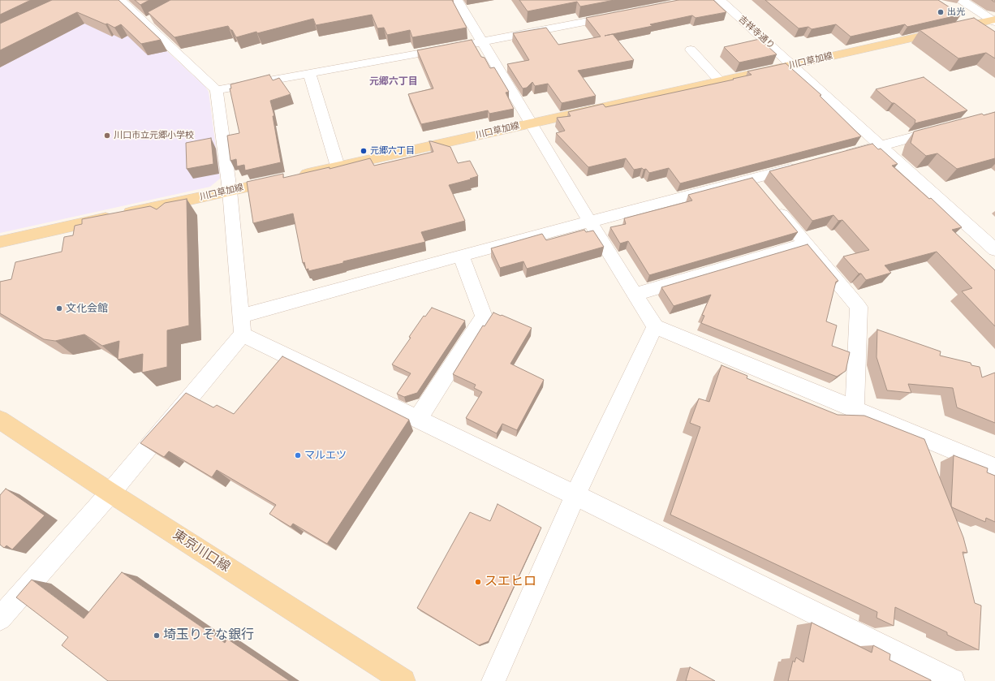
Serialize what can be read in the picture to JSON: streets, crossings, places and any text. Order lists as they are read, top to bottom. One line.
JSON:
{"streets":{"main road":["川口草加線","東京川口線"],"street":["吉祥寺通り"]},"crossings":[["吉祥寺通り","川口草加線"]],"districts":["元郷六丁目"],"places":["出光","川口市立元郷小学校","元郷六丁目","文化会館","マルエツ","スエヒロ","埼玉りそな銀行"]}
